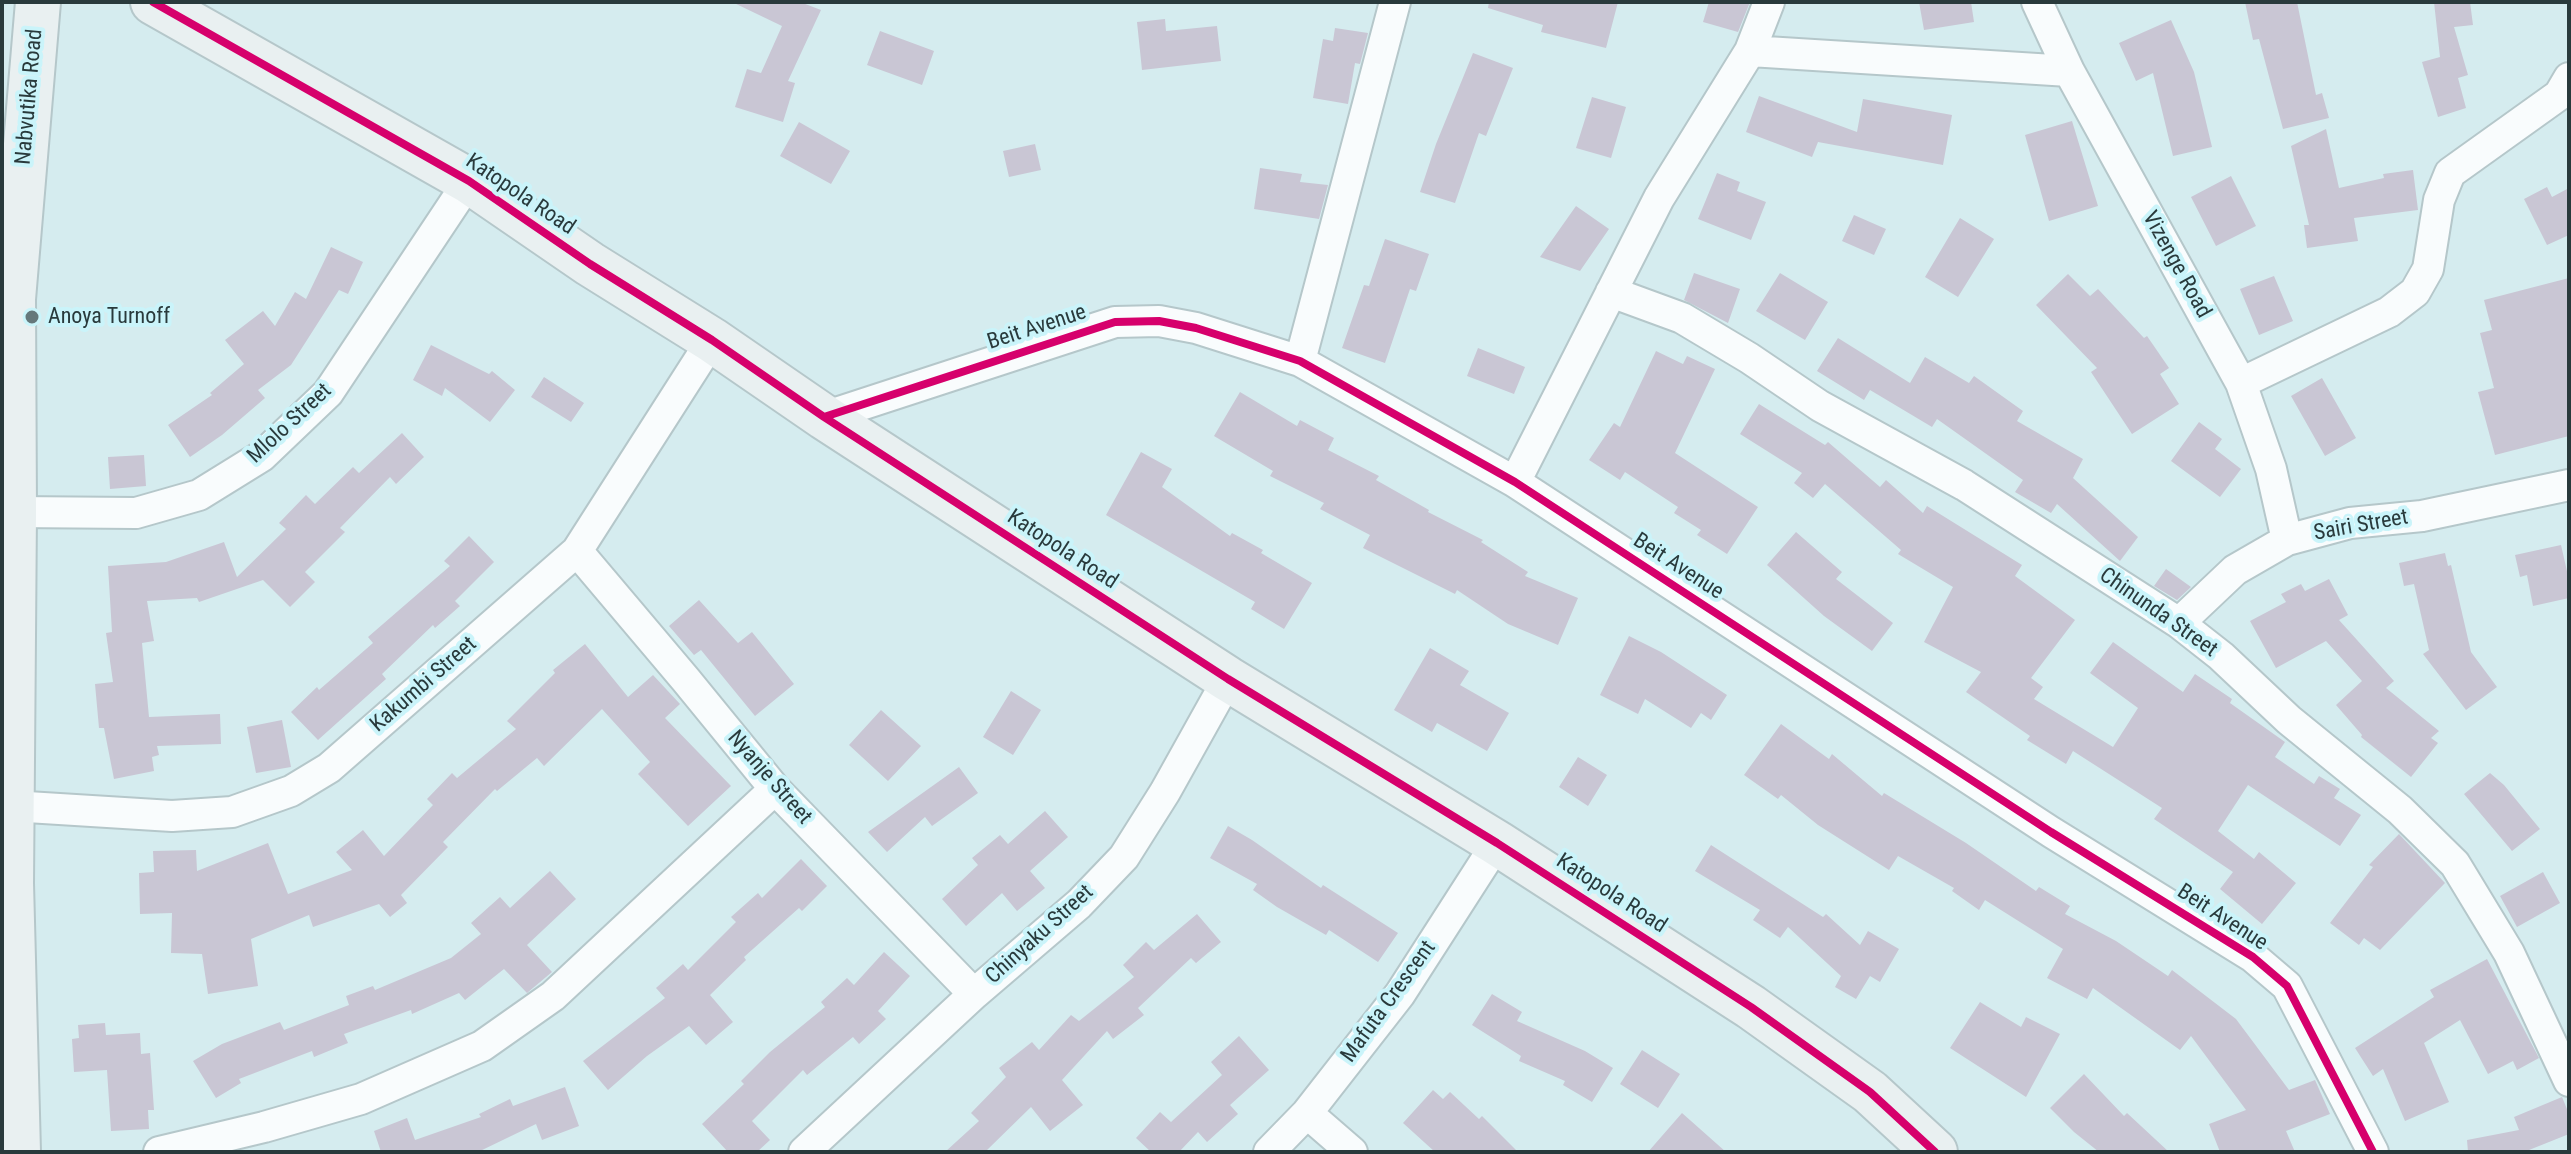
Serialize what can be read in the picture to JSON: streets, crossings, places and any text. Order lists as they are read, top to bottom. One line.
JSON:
{"streets":{"street":["Nabvutika Road","Katopola Road","Vizenge Road","Beit Avenue","Mlolo Street","Sairi Street","Chinunda Street","Kakumbi Street","Nyanje Street","Chinyaku Street","Mafuta Crescent"]},"crossings":[["Nabvutika Road","Mlolo Street"],["Nabvutika Road","Kakumbi Street"],["Katopola Road","Beit Avenue"],["Katopola Road","Mlolo Street"],["Katopola Road","Kakumbi Street"],["Katopola Road","Chinyaku Street"],["Katopola Road","Mafuta Crescent"],["Vizenge Road","Sairi Street"],["Sairi Street","Chinunda Street"],["Kakumbi Street","Nyanje Street"],["Nyanje Street","Chinyaku Street"]],"places":["Anoya Turnoff"]}
